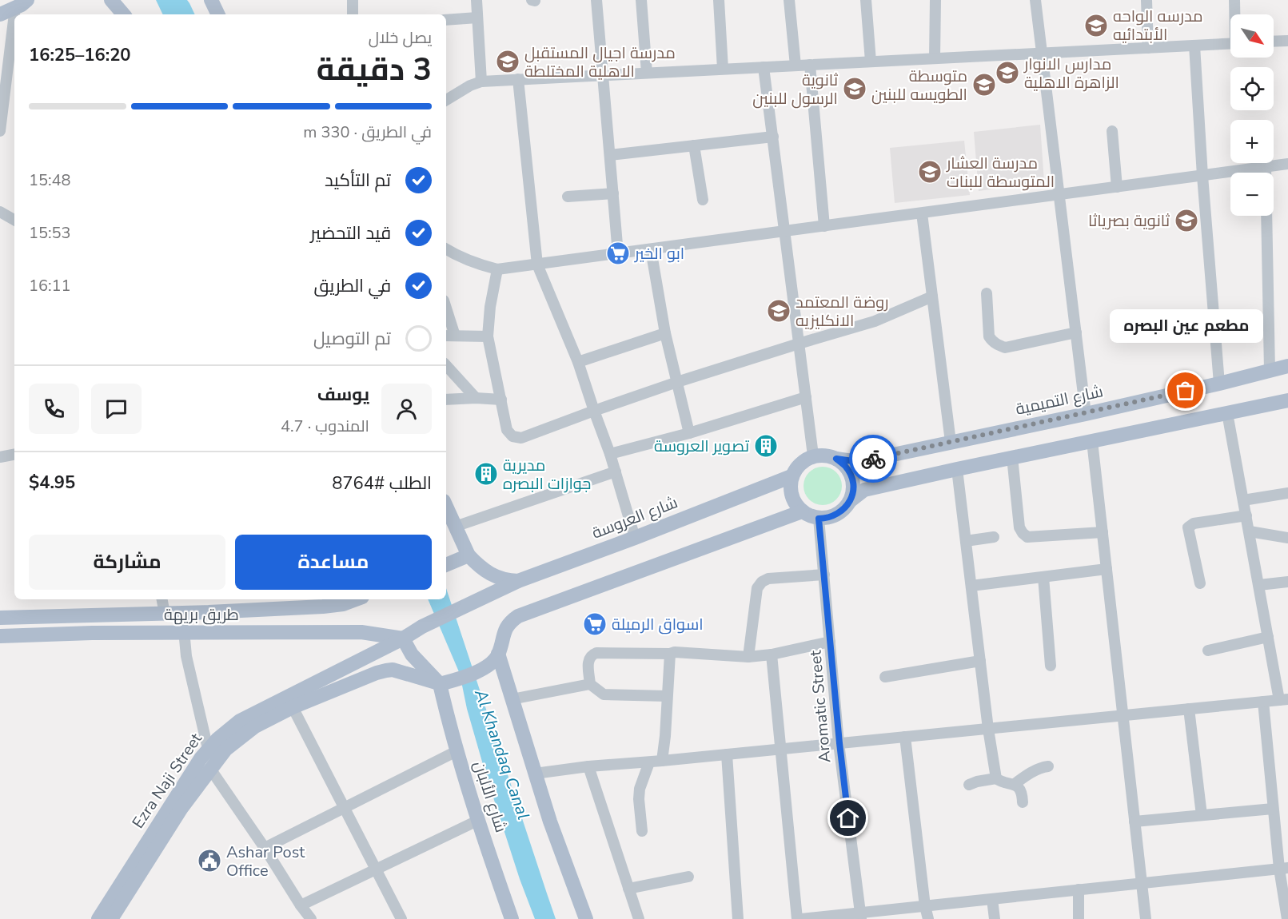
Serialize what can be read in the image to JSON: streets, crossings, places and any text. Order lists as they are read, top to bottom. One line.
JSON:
{"streets":{"main road":["شارع التميمية","شارع العروسة","طريق بريهة","Ezra Naji Street","شارع الألبان"],"street":["Aromatic Street"]},"crossings":[["شارع التميمية","شارع العروسة"],["شارع التميمية","Aromatic Street"],["شارع العروسة","Aromatic Street"],["شارع العروسة","Ezra Naji Street"],["طريق بريهة","Ezra Naji Street"],["Ezra Naji Street","شارع الألبان"]],"water":["Al Khandaq Canal"],"places":{"school or university":["مدرسه الواحه الأبتدائيه","مدرسة اجيال المستقبل الاهلية المختلطة","مدارس الانوار الزاهرة الاهلية","متوسطة الطويسه للبنين","ثانوية الرسول للبنين","مدرسة العشار المتوسطة للبنات","ثانوية بصرياثا","روضة المعتمد الانكليزيه"],"supermarket":["ابو الخير","اسواق الرميلة"],"other":["مطعم عين البصره"],"building":["تصوير العروسة","مديرية جوازات البصره"],"public building":["Ashar Post Office"]},"north":"bottom right","page":{"map_buttons":["+","−"],"heading":["3 دقيقة","يصل خلال","16:20–16:25"],"panel":["يوسف","المندوب · 4.7","الطلب #8764","$4.95"],"bar":"في الطريق · 330 m","list":[["تم التأكيد","15:48"],["قيد التحضير","15:53"],["في الطريق","16:11"],"تم التوصيل"],"bubble":"مطعم عين البصره","buttons":["مساعدة","مشاركة"]}}
